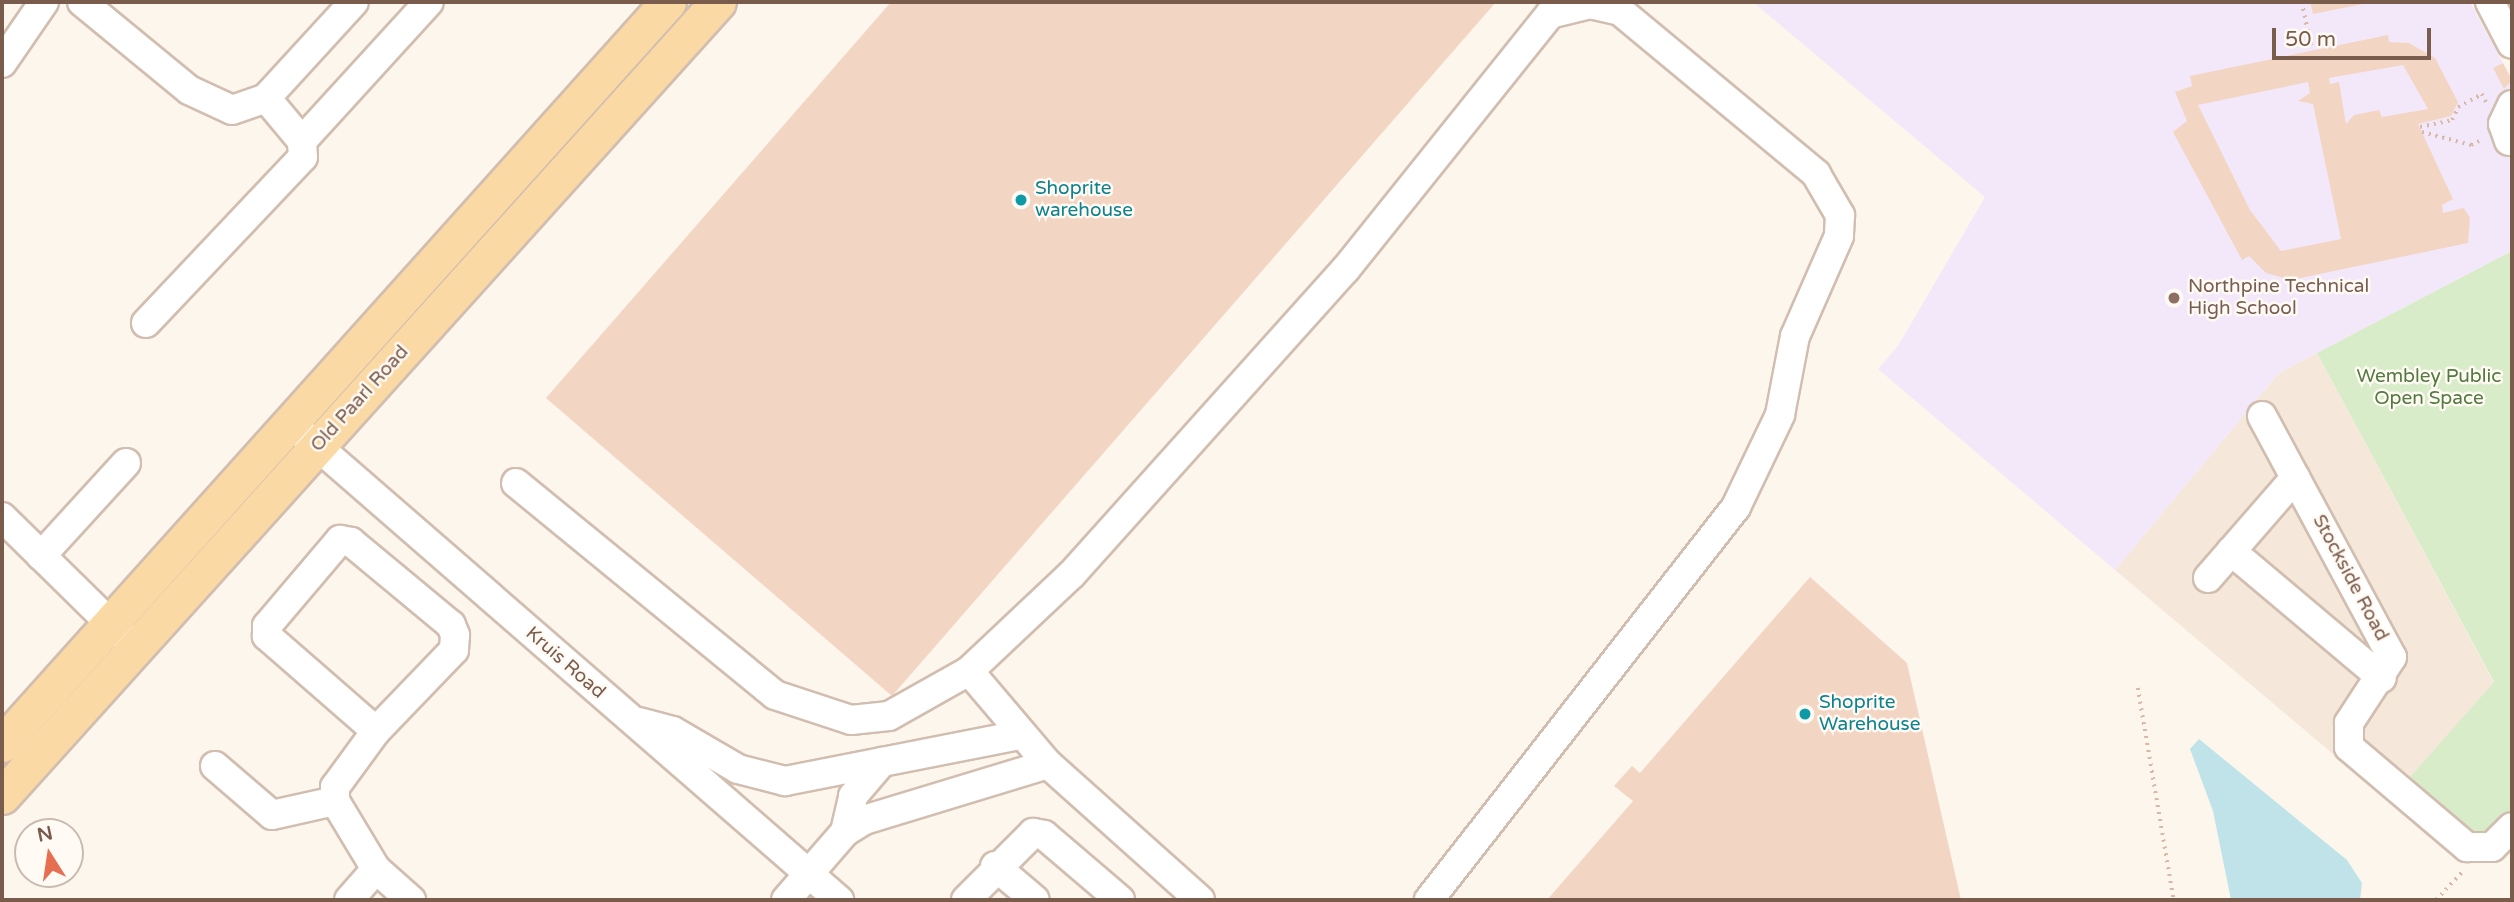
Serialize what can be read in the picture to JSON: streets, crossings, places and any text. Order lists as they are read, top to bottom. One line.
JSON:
{"streets":{"main road":["Old Paarl Road"],"street":["Stockside Road","Kruis Road"]},"crossings":[["Old Paarl Road","Kruis Road"]],"parks":["Wembley Public Open Space"],"places":["Shoprite warehouse","Northpine Technical High School","Shoprite Warehouse"],"scale_bar":"50 m","north":"top"}
